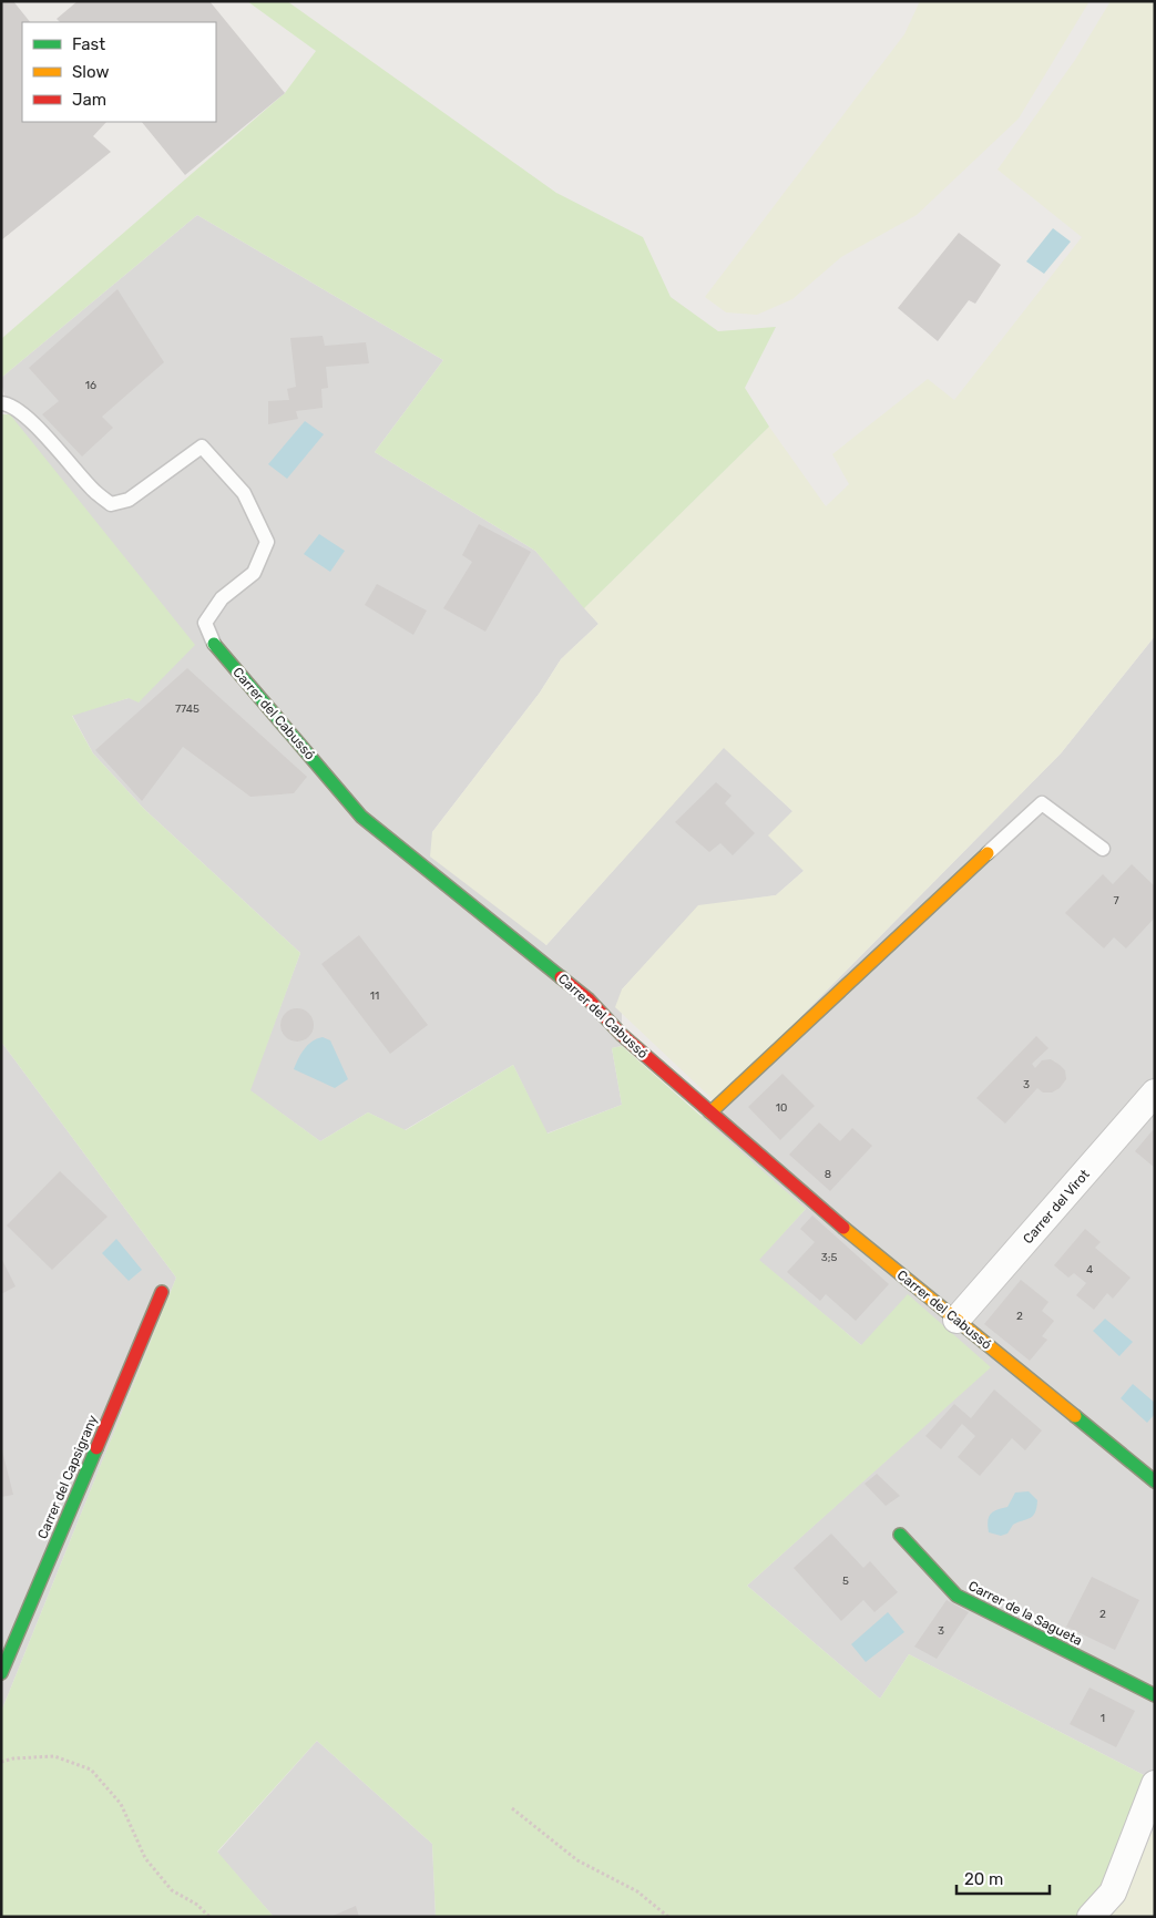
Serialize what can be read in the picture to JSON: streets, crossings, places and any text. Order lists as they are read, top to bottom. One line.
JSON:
{"streets":{"street":["Carrer del Cabussó","Carrer del Virot","Carrer del Capsigrany","Carrer de la Sagueta"]},"crossings":[["Carrer del Cabussó","Carrer del Virot"]],"house_numbers":["16","7745","7","11","3","10","8","3;5","4","2","5","2","3","1"],"legend":["Fast","Slow","Jam"],"scale_bar":"20 m"}
